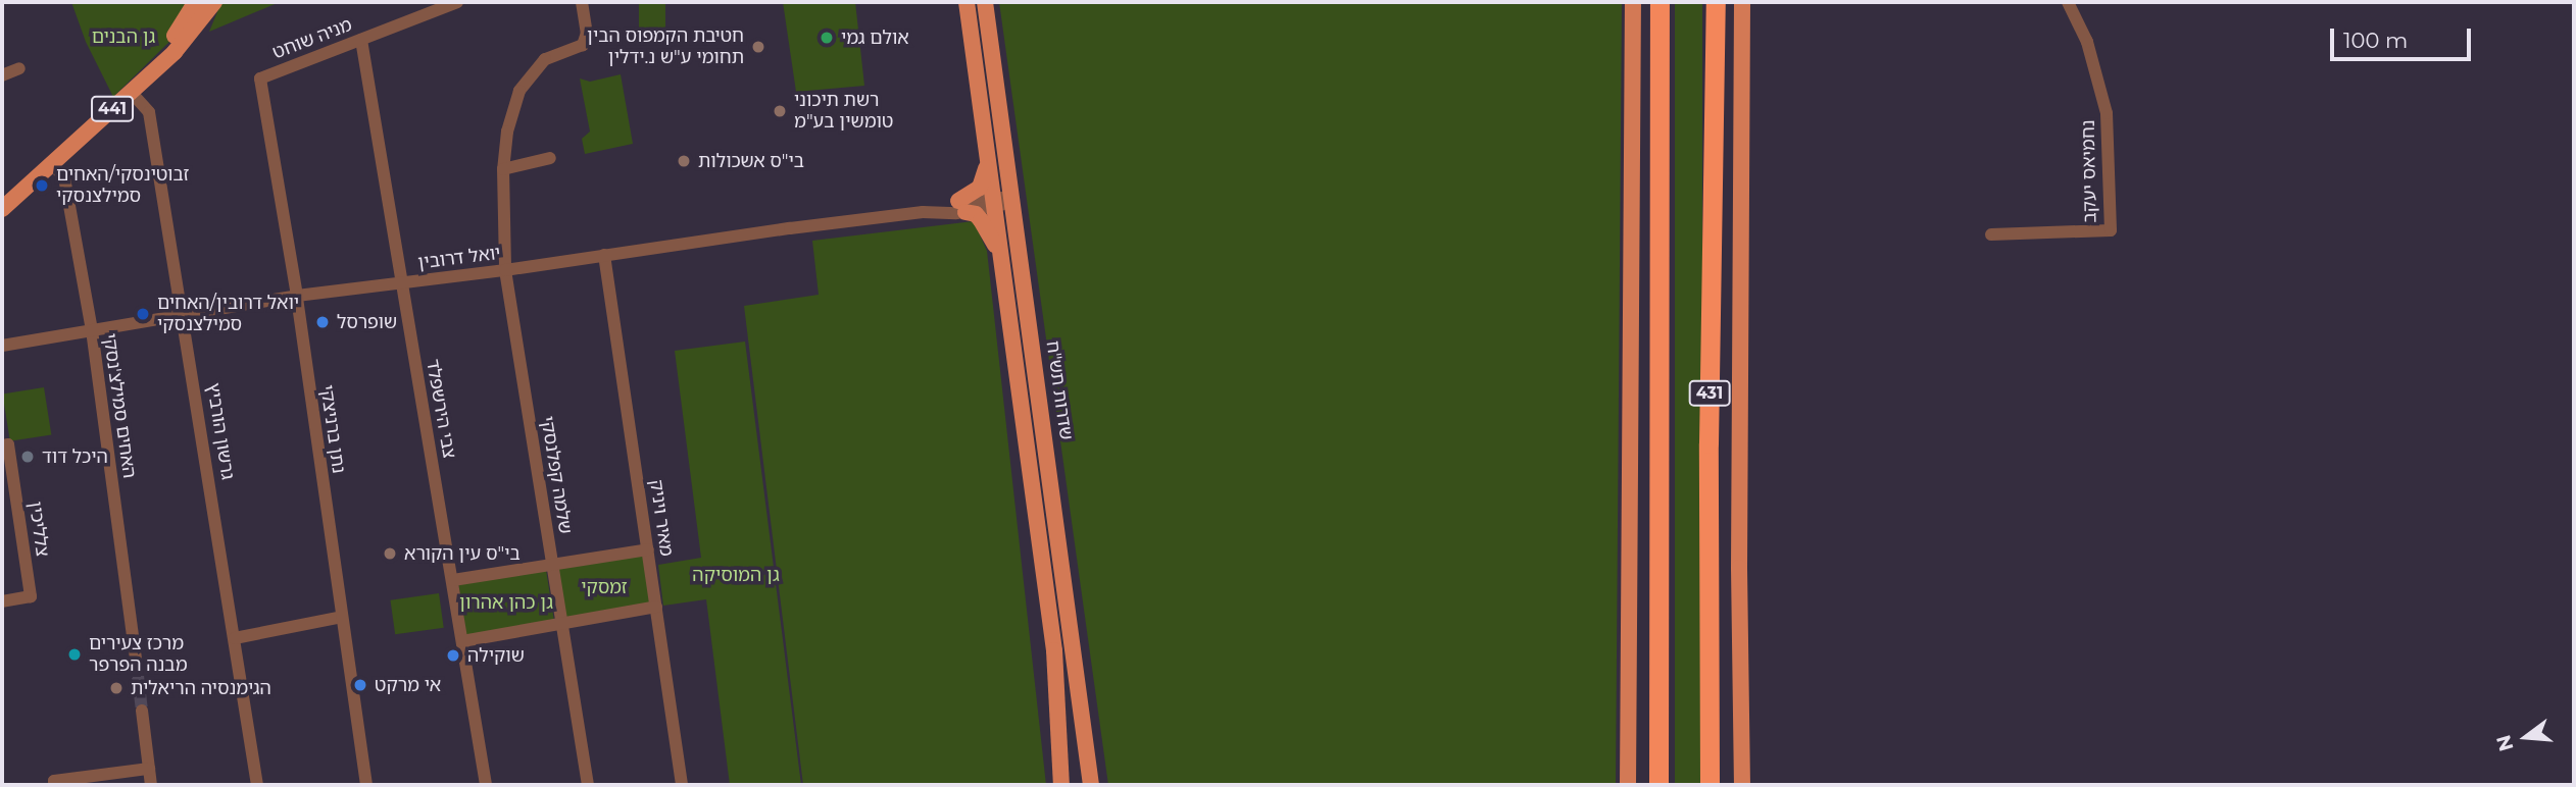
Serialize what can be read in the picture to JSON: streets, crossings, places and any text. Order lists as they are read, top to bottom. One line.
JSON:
{"streets":{"highway":["431"],"main road":["441","שדרות תש\"ח"],"street":["מניה שוחט","נחמיאס יעקב","יואל דרובין","האחים סמילצ'נסקי","צבי הירשפלד","נתן ברניצקי","גרשון הורביץ","שלמה קפלנסקי","מאיר ויניק","צלליכין"]},"crossings":[["מניה שוחט","צבי הירשפלד"],["מניה שוחט","נתן ברניצקי"],["441","האחים סמילצ'נסקי"],["441","גרשון הורביץ"],["יואל דרובין","שדרות תש\"ח"],["יואל דרובין","האחים סמילצ'נסקי"],["יואל דרובין","צבי הירשפלד"],["יואל דרובין","נתן ברניצקי"],["יואל דרובין","גרשון הורביץ"],["יואל דרובין","שלמה קפלנסקי"],["יואל דרובין","מאיר ויניק"]],"parks":["גן הבנים","גן המוסיקה","זמסקי","גן כהן אהרון"],"places":["אולם גמי","חטיבת הקמפוס הבין תחומי ע\"ש נ.ידלין","רשת תיכוני טומשין בע\"מ","בי\"ס אשכולות","זבוטינסקי/האחים סמילצנסקי","יואל דרובין/האחים סמילצנסקי","שופרסל","היכל דוד","בי\"ס עין הקורא","מרכז צעירים מבנה הפרפר","שוקילה","אי מרקט","הגימנסיה הריאלית"],"scale_bar":"100 m","north":"left"}
